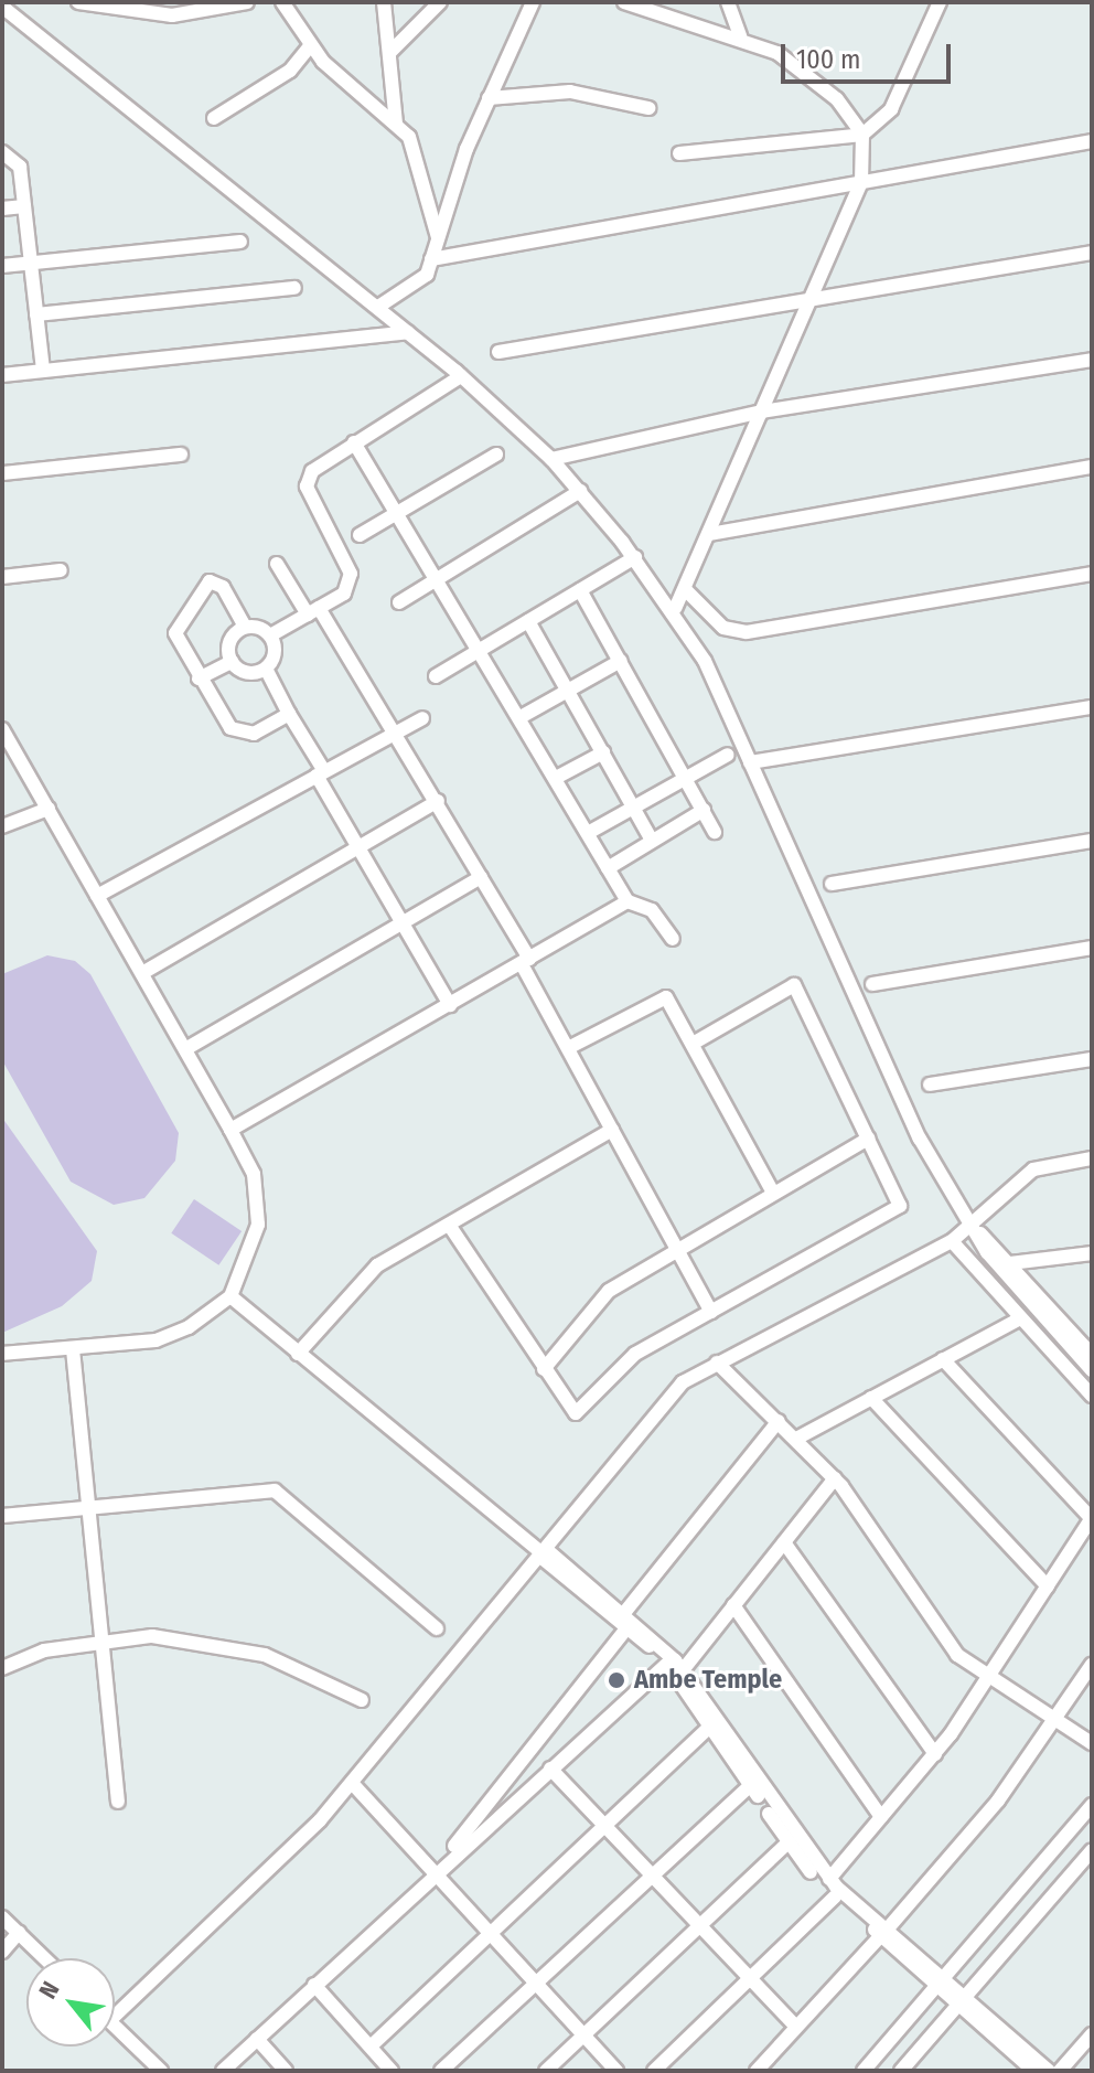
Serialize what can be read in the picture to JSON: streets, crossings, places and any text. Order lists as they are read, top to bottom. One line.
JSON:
{"places":["Ambe Temple"],"scale_bar":"100 m","north":"top left"}
